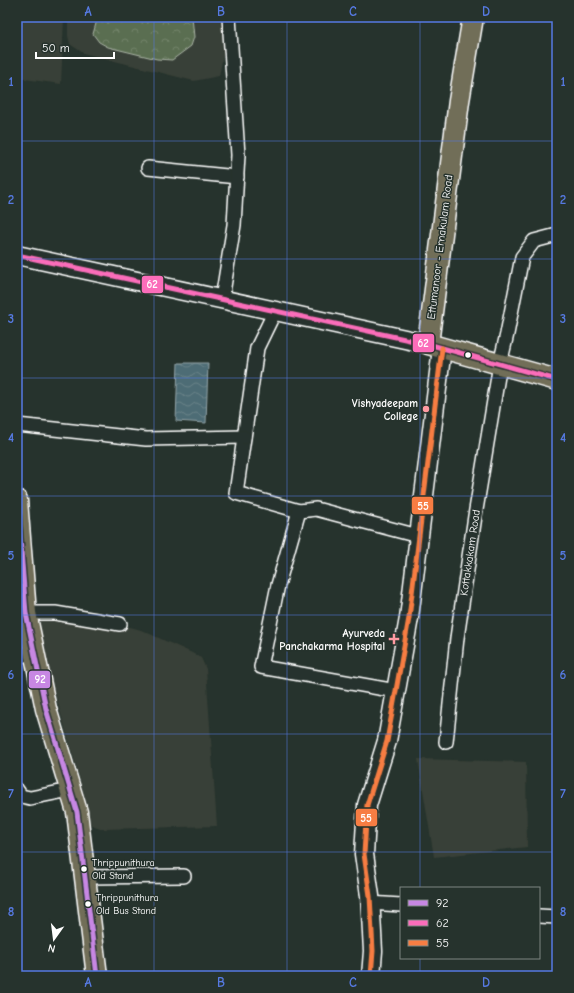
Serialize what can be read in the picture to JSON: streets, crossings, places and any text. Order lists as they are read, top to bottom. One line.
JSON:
{"streets":{"main road":["Ettumanoor - Ernakulam Road"],"street":["Kottakkakam Road"]},"places":{"other":["Vishyadeepam College","Thrippunithura Old Stand","Thrippunithura Old Bus Stand"],"health":["Ayurveda Panchakarma Hospital"]},"lines":["transit line 62","transit line 55","transit line 92"],"legend":["92","62","55"],"scale_bar":"50 m","north":"bottom","grid":{"columns":["A","B","C","D"],"rows":["1","2","3","4","5","6","7","8"]}}
